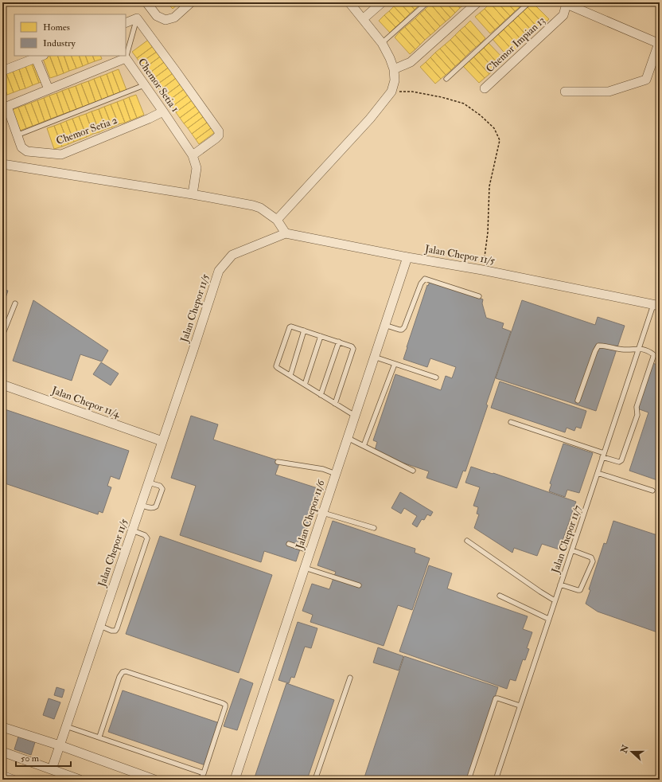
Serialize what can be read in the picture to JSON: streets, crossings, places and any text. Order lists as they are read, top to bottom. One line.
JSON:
{"streets":{"street":["Chemor Impian 13","Chemor Setia 1","Chemor Setia 2","Jalan Chepor 11/5","Jalan Chepor 11/4","Jalan Chepor 11/6"],"lane":["Jalan Chepor 11/7"]},"crossings":[["Chemor Setia 1","Chemor Setia 2"],["Jalan Chepor 11/5","Jalan Chepor 11/4"],["Jalan Chepor 11/5","Jalan Chepor 11/6"],["Jalan Chepor 11/5","Jalan Chepor 11/7"]],"legend":["Homes","Industry"],"scale_bar":"50 m","north":"left"}
